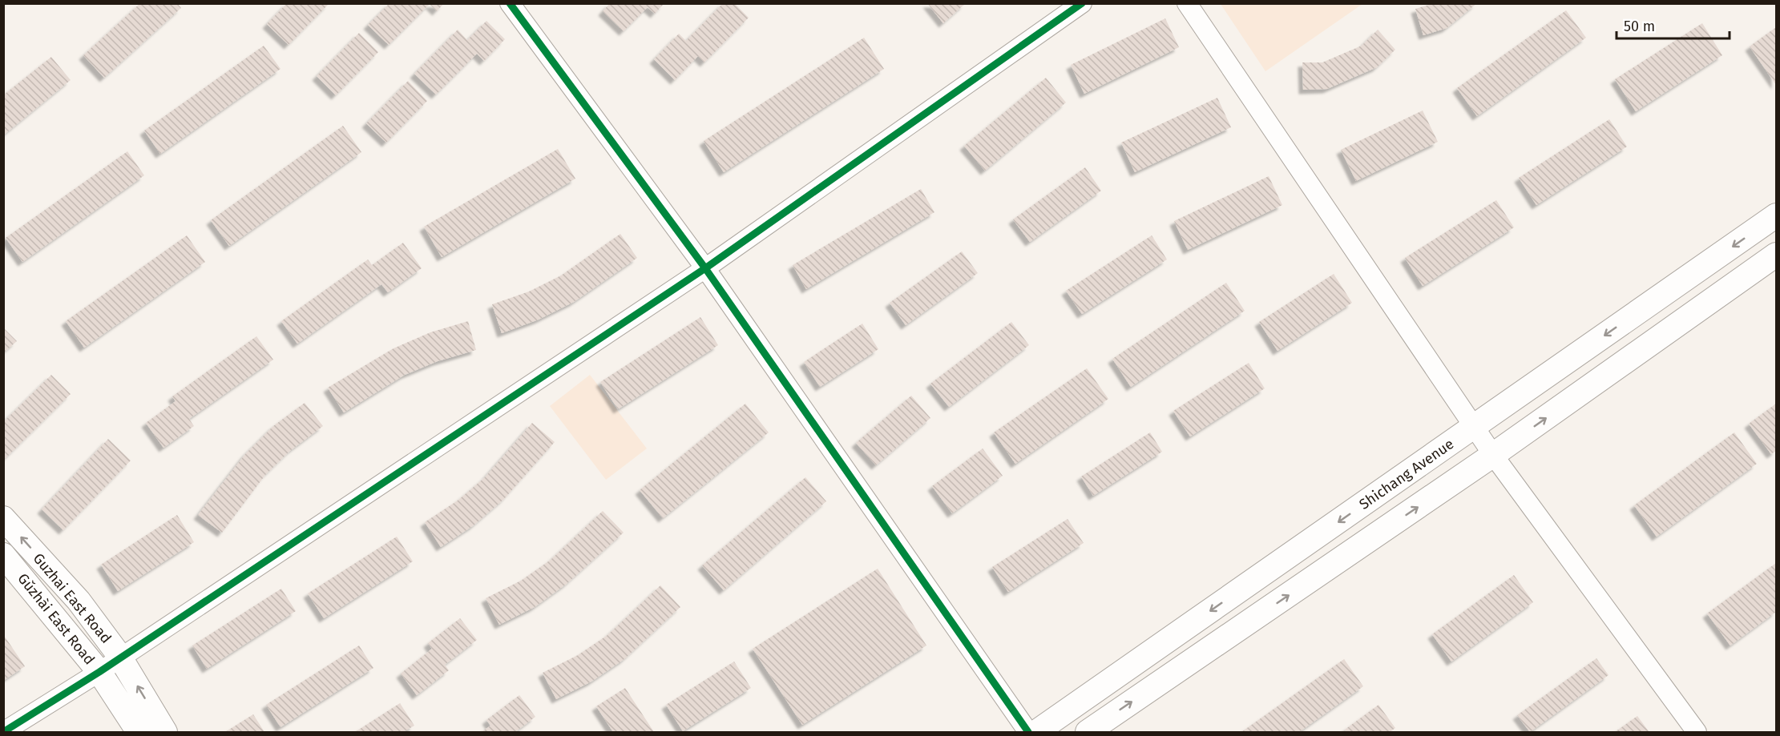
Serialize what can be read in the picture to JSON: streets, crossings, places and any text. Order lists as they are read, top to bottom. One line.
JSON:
{"streets":{"main road":["Shichang Avenue","Guzhai East Road","Gǔzhài East Road"]},"one_way":["Guzhai East Road"],"scale_bar":"50 m"}
